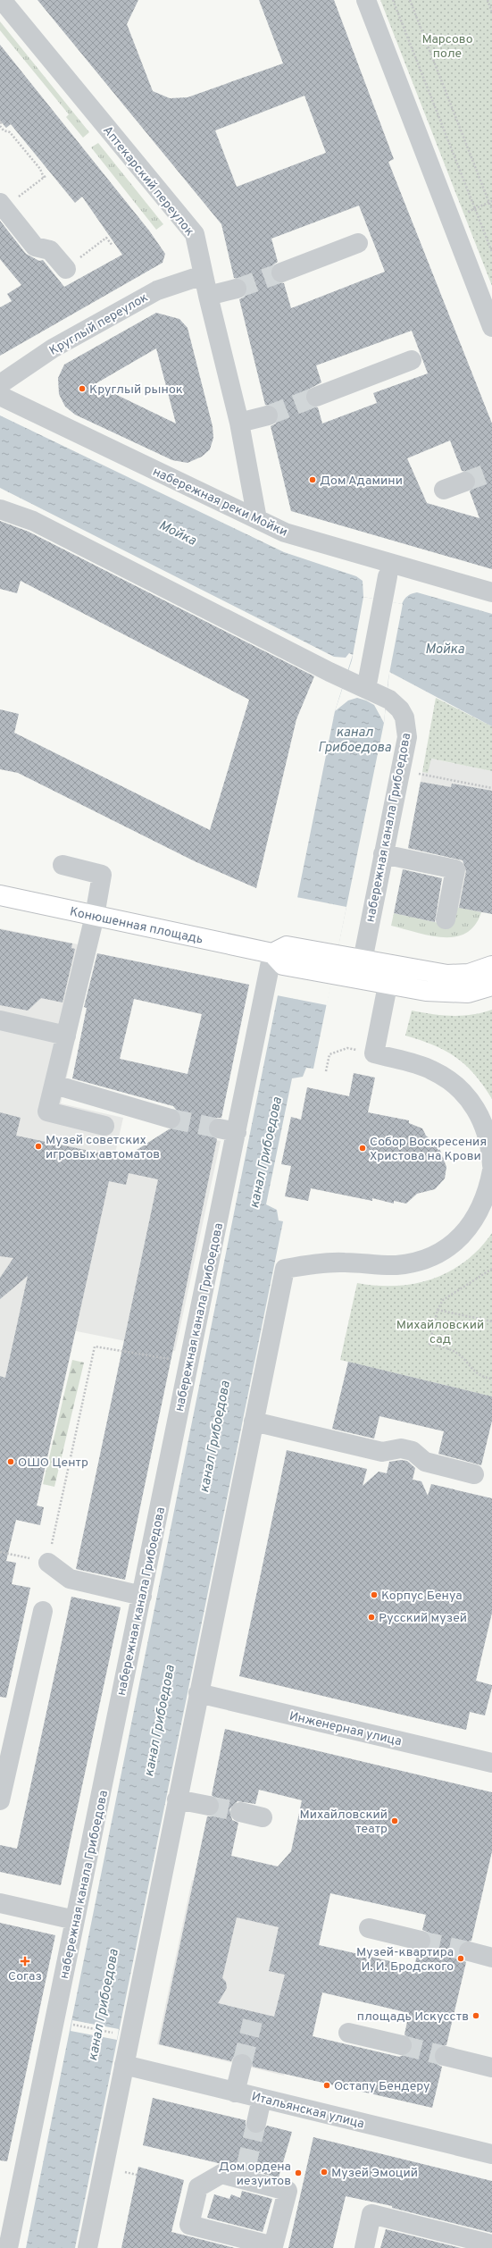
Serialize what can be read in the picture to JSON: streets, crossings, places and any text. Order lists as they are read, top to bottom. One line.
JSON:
{"streets":{"main road":["Конюшенная площадь"],"street":["Аптекарский переулок","Круглый переулок","набережная реки Мойки","набережная канала Грибоедова","Инженерная улица","Итальянская улица"]},"crossings":[["Аптекарский переулок","Круглый переулок"],["Аптекарский переулок","набережная реки Мойки"],["набережная канала Грибоедова","Конюшенная площадь"]],"water":["Мойка","канал Грибоедова"],"parks":["Марсово поле","Михайловский сад"],"places":{"other":["Круглый рынок","Дом Адамини","Музей советских игровых автоматов","Собор Воскресения Христова на Крови","ОШО Центр","Корпус Бенуа","Русский музей","Михайловский театр","Музей-квартира И. И. Бродского","площадь Искусств","Остапу Бендеру","Музей Эмоций","Дом ордена иезуитов"],"health":["Согаз"]}}
